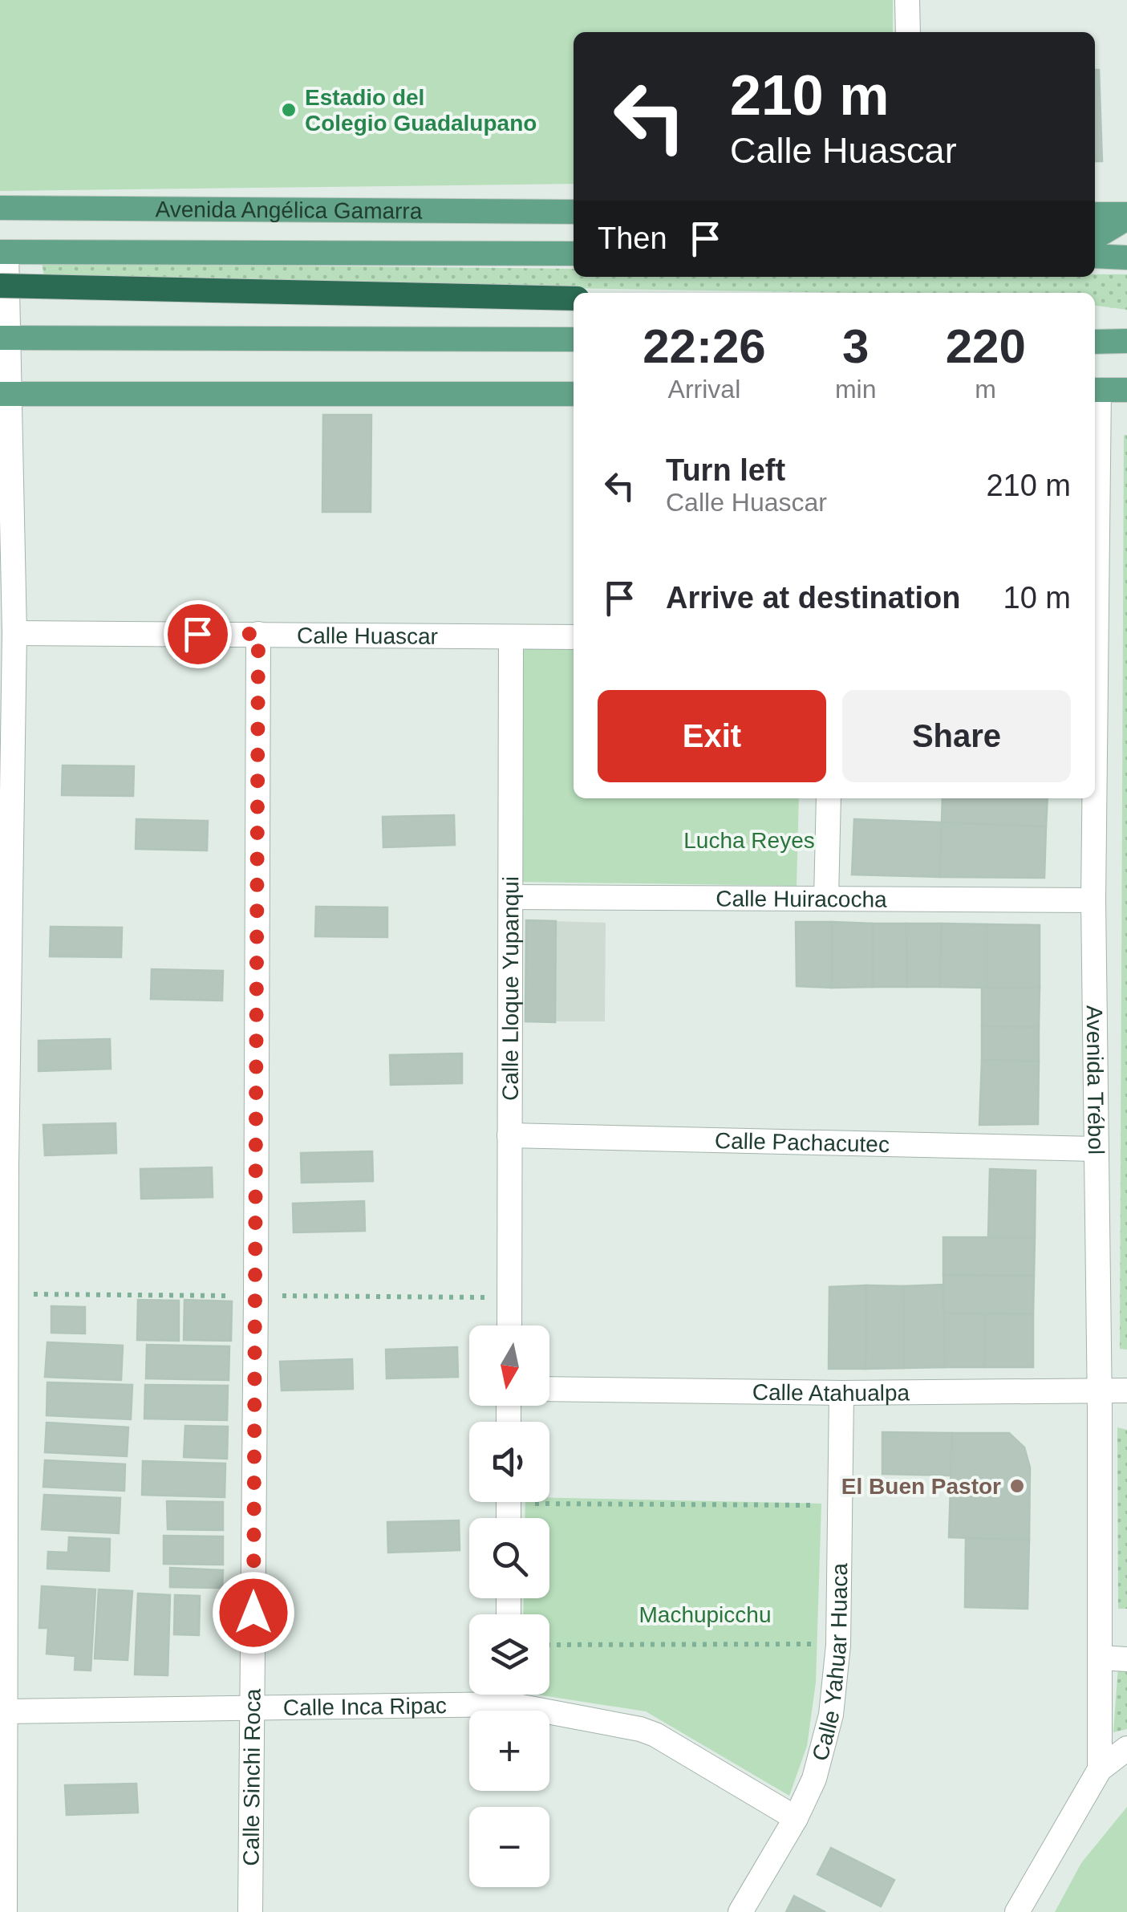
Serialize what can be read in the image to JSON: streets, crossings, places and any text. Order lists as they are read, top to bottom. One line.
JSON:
{"streets":{"main road":["Avenida Angélica Gamarra"],"street":["Calle Huascar","Calle Huiracocha","Calle Lloque Yupanqui","Avenida Trébol","Calle Pachacutec","Calle Atahualpa","Calle Yahuar Huaca","Calle Inca Ripac","Calle Sinchi Roca"]},"crossings":[["Calle Huascar","Calle Lloque Yupanqui"],["Calle Huascar","Calle Sinchi Roca"],["Calle Huiracocha","Calle Lloque Yupanqui"],["Calle Huiracocha","Avenida Trébol"],["Calle Lloque Yupanqui","Calle Pachacutec"],["Avenida Trébol","Calle Pachacutec"],["Avenida Trébol","Calle Atahualpa"],["Calle Atahualpa","Calle Yahuar Huaca"],["Calle Yahuar Huaca","Calle Inca Ripac"],["Calle Inca Ripac","Calle Sinchi Roca"]],"parks":["Lucha Reyes","Machupicchu"],"places":["Estadio del Colegio Guadalupano","El Buen Pastor"],"north":"bottom","page":{"turn":["210 m","Calle Huascar"],"then":"Then","eta":["22:26","Arrival","3","min","220","m"],"list":[{"name":"Turn left","note":"Calle Huascar","value":"210 m"},{"name":"Arrive at destination","value":"10 m"}],"buttons":["Exit","Share"],"map_buttons":["+","−"]}}
